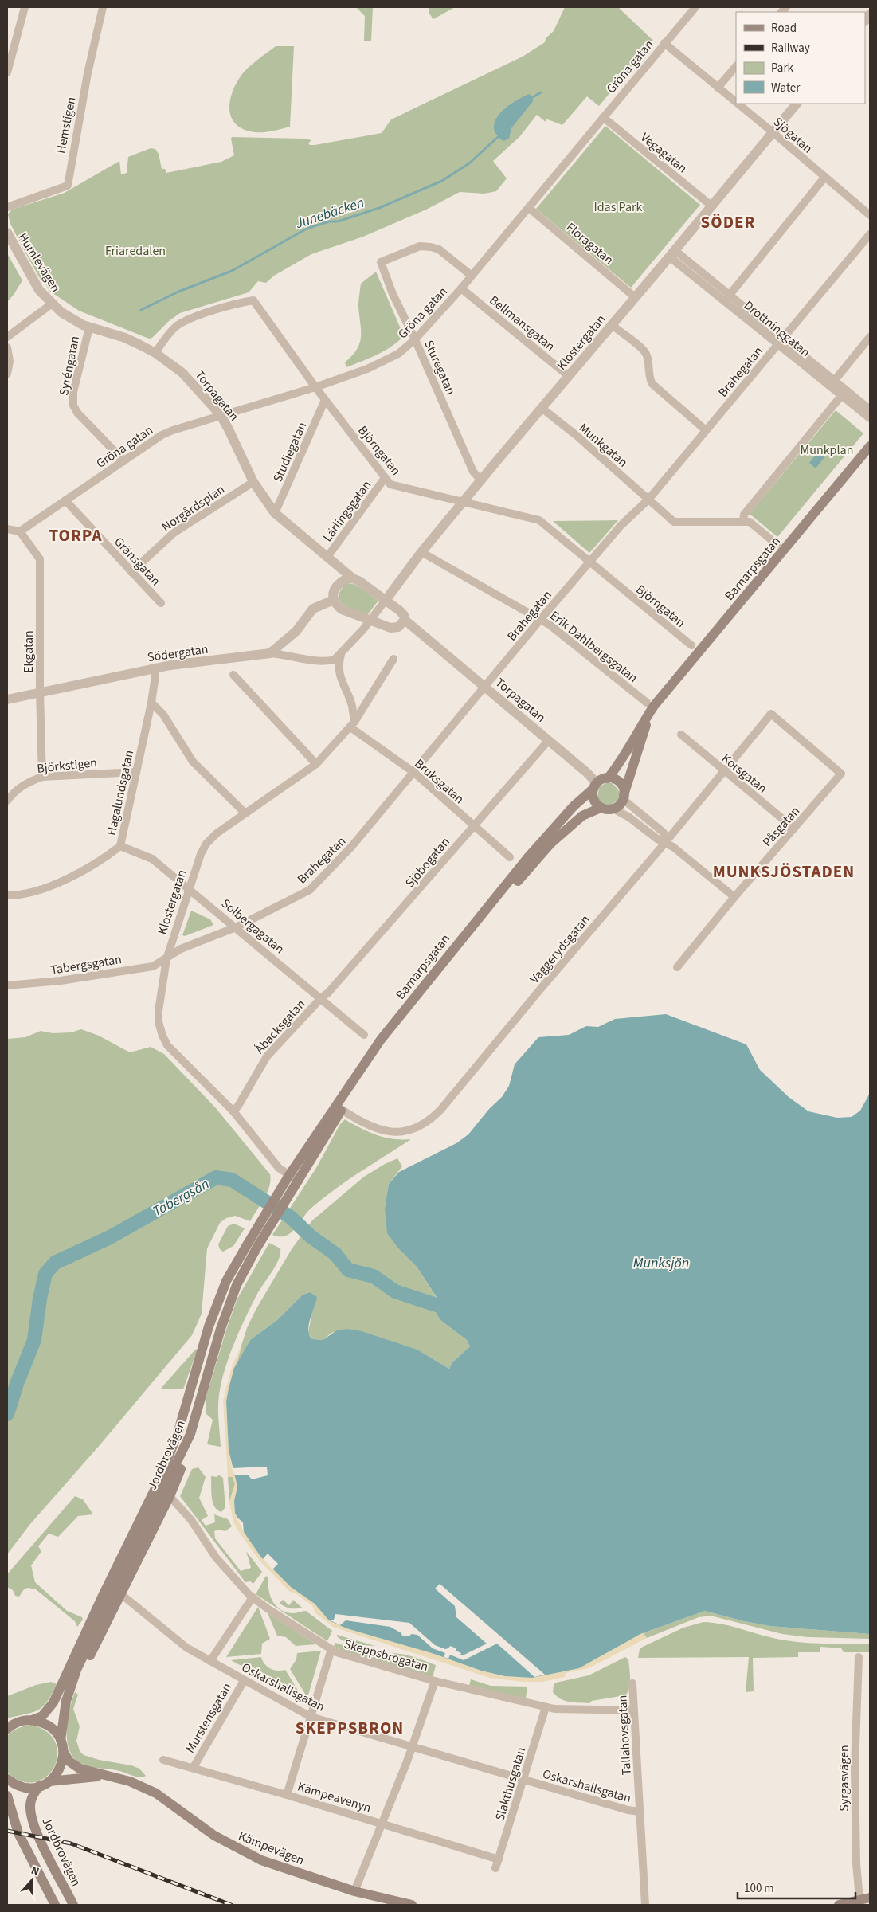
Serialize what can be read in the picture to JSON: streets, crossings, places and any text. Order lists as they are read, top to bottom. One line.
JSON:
{"streets":{"main road":["Barnarpsgatan","Jordbrovägen","Kämpevägen"],"street":["Gröna gatan","Hemstigen","Sjögatan","Vegagatan","Floragatan","Humlevägen","Bellmansgatan","Drottninggatan","Klostergatan","Syréngatan","Sturegatan","Brahegatan","Torpagatan","Munkgatan","Björngatan","Studiegatan","Norgårdsplan","Lärlingsgatan","Gränsgatan","Erik Dahlbergsgatan","Ekgatan","Södergatan","Björkstigen","Korsgatan","Bruksgatan","Hagalundsgatan","Påsgatan","Sjöbogatan","Solbergagatan","Vaggerydsgatan","Tabergsgatan","Åbacksgatan","Skeppsbrogatan","Oskarshallsgatan","Murstensgatan","Tallahovsgatan","Syrgasvägen","Slakthusgatan","Kämpeavenyn"]},"crossings":[["Gröna gatan","Sjögatan"],["Gröna gatan","Vegagatan"],["Gröna gatan","Floragatan"],["Gröna gatan","Bellmansgatan"],["Gröna gatan","Syréngatan"],["Gröna gatan","Sturegatan"],["Gröna gatan","Torpagatan"],["Gröna gatan","Björngatan"],["Gröna gatan","Gränsgatan"],["Gröna gatan","Ekgatan"],["Sjögatan","Klostergatan"],["Vegagatan","Klostergatan"],["Floragatan","Klostergatan"],["Humlevägen","Torpagatan"],["Bellmansgatan","Klostergatan"],["Drottninggatan","Klostergatan"],["Drottninggatan","Brahegatan"],["Klostergatan","Sturegatan"],["Klostergatan","Brahegatan"],["Klostergatan","Torpagatan"],["Klostergatan","Munkgatan"],["Klostergatan","Björngatan"],["Klostergatan","Barnarpsgatan"],["Klostergatan","Erik Dahlbergsgatan"],["Klostergatan","Bruksgatan"],["Klostergatan","Solbergagatan"],["Klostergatan","Tabergsgatan"],["Klostergatan","Åbacksgatan"],["Klostergatan","Jordbrovägen"],["Syréngatan","Torpagatan"],["Brahegatan","Torpagatan"],["Brahegatan","Munkgatan"],["Brahegatan","Björngatan"],["Brahegatan","Erik Dahlbergsgatan"],["Brahegatan","Bruksgatan"],["Brahegatan","Solbergagatan"],["Brahegatan","Tabergsgatan"],["Torpagatan","Björngatan"],["Torpagatan","Studiegatan"],["Torpagatan","Norgårdsplan"],["Torpagatan","Lärlingsgatan"],["Torpagatan","Barnarpsgatan"],["Torpagatan","Sjöbogatan"],["Björngatan","Studiegatan"],["Björngatan","Lärlingsgatan"],["Norgårdsplan","Gränsgatan"],["Barnarpsgatan","Erik Dahlbergsgatan"],["Barnarpsgatan","Vaggerydsgatan"],["Barnarpsgatan","Jordbrovägen"],["Ekgatan","Södergatan"],["Ekgatan","Björkstigen"],["Södergatan","Hagalundsgatan"],["Björkstigen","Hagalundsgatan"],["Korsgatan","Påsgatan"],["Korsgatan","Vaggerydsgatan"],["Bruksgatan","Sjöbogatan"],["Hagalundsgatan","Solbergagatan"],["Påsgatan","Vaggerydsgatan"],["Sjöbogatan","Solbergagatan"],["Sjöbogatan","Åbacksgatan"],["Solbergagatan","Åbacksgatan"],["Skeppsbrogatan","Tallahovsgatan"],["Skeppsbrogatan","Slakthusgatan"],["Oskarshallsgatan","Murstensgatan"],["Oskarshallsgatan","Tallahovsgatan"],["Oskarshallsgatan","Slakthusgatan"],["Murstensgatan","Kämpeavenyn"],["Slakthusgatan","Kämpeavenyn"]],"districts":["SÖDER","TORPA","MUNKSJÖSTADEN","SKEPPSBRON"],"water":["Junebäcken","Tabergsån","Munksjön"],"parks":["Idas Park","Friaredalen","Munkplan"],"legend":["Road","Railway","Park","Water"],"scale_bar":"100 m","north":"top"}
